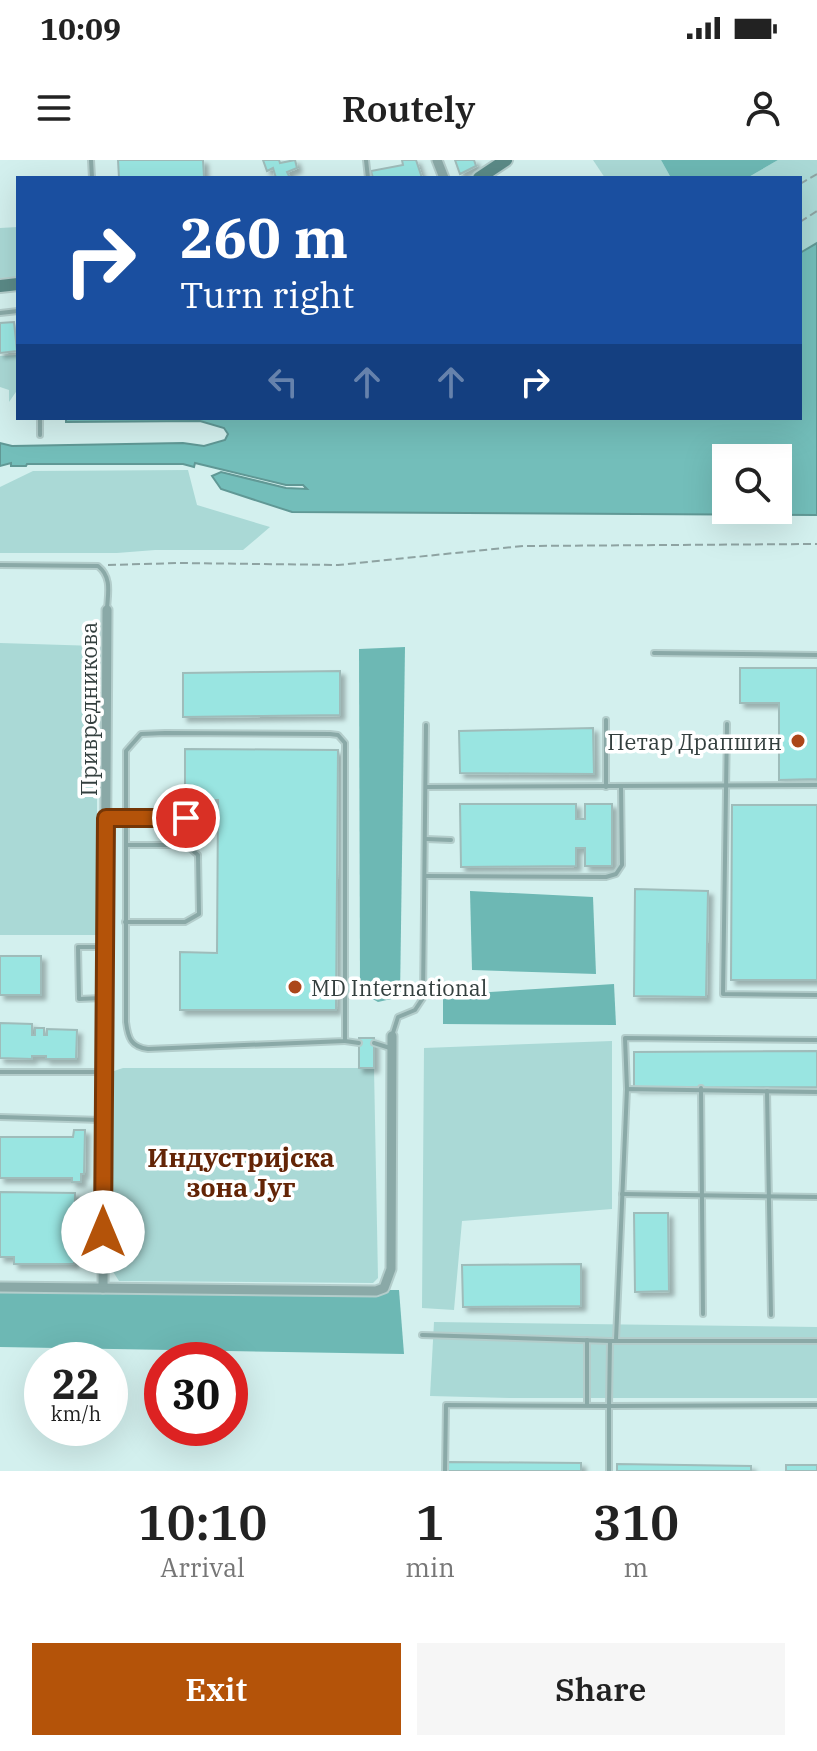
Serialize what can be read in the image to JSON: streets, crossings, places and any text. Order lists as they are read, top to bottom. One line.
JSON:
{"streets":{"street":["Привредникова"]},"districts":["Индустријска зона Југ"],"places":["Петар Драпшин","MD International"],"page":{"status":"10:09","header":"Routely","turn":["260 m","Turn right"],"speed":"22 km/h","limit":"30","eta":["10:10","Arrival","1","min","310","m"],"buttons":["Exit","Share"]}}
